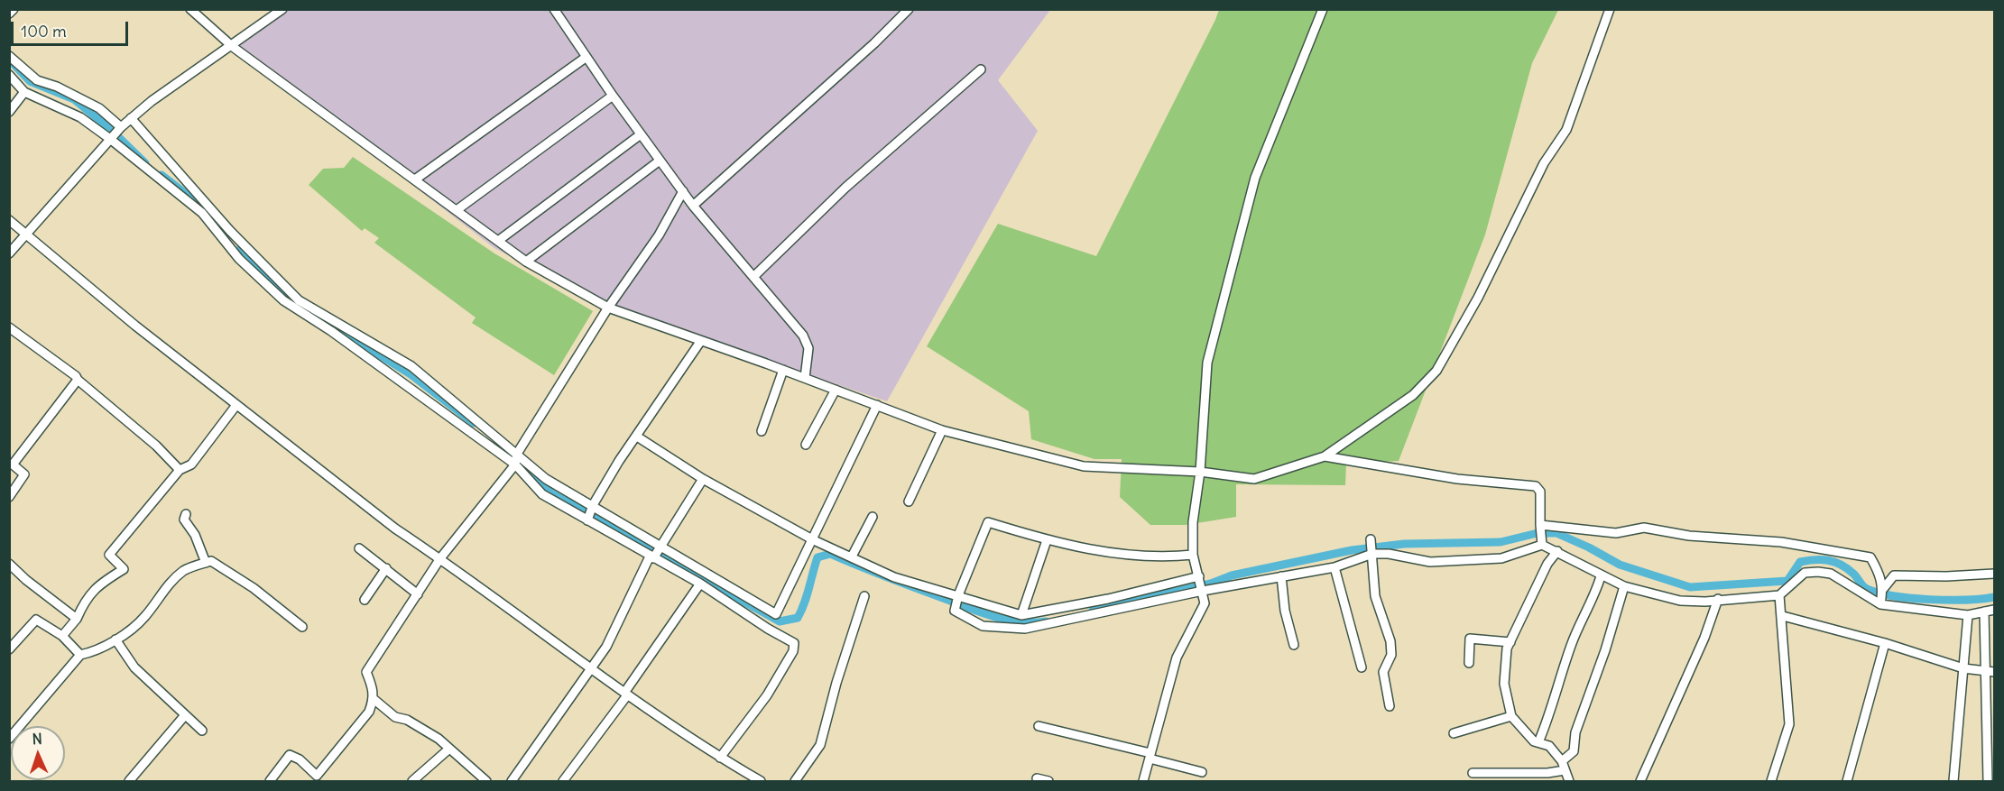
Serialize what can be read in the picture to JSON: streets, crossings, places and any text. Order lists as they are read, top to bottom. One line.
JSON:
{"scale_bar":"100 m","north":"top"}
